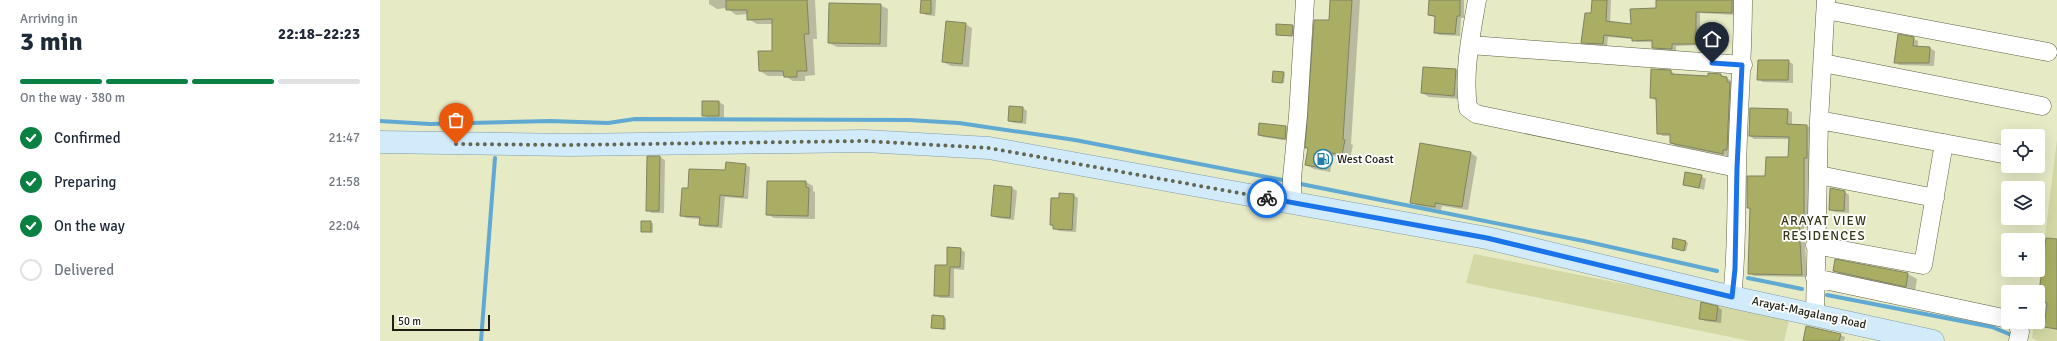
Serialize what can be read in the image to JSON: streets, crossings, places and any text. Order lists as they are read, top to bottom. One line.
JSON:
{"streets":{"main road":["Arayat-Magalang Road"]},"districts":["ARAYAT VIEW RESIDENCES"],"places":{"fuel station":["West Coast"]},"scale_bar":"50 m","page":{"heading":["3 min","Arriving in","22:18–22:23"],"bar":"On the way · 380 m","list":[["Confirmed","21:47"],["Preparing","21:58"],["On the way","22:04"],"Delivered"],"map_buttons":["+","−"],"scale":"50 m"}}
